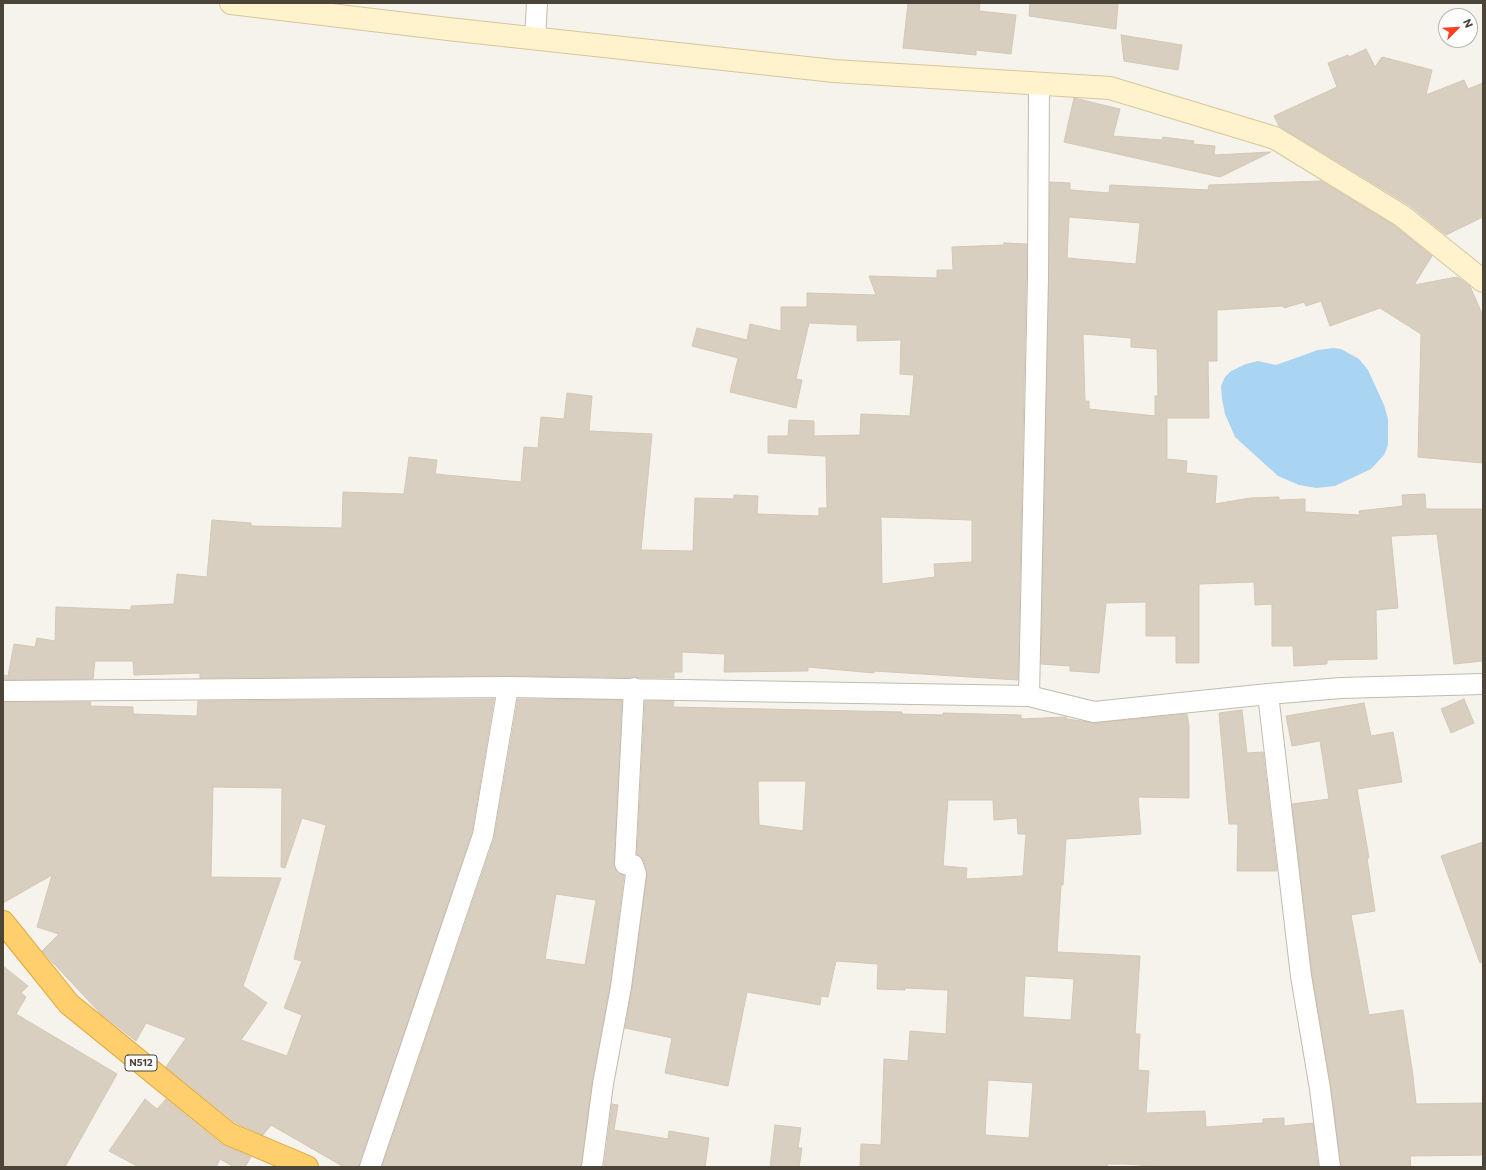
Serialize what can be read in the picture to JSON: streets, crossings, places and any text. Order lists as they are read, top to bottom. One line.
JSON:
{"streets":{"highway":["N512"]},"north":"top right"}
